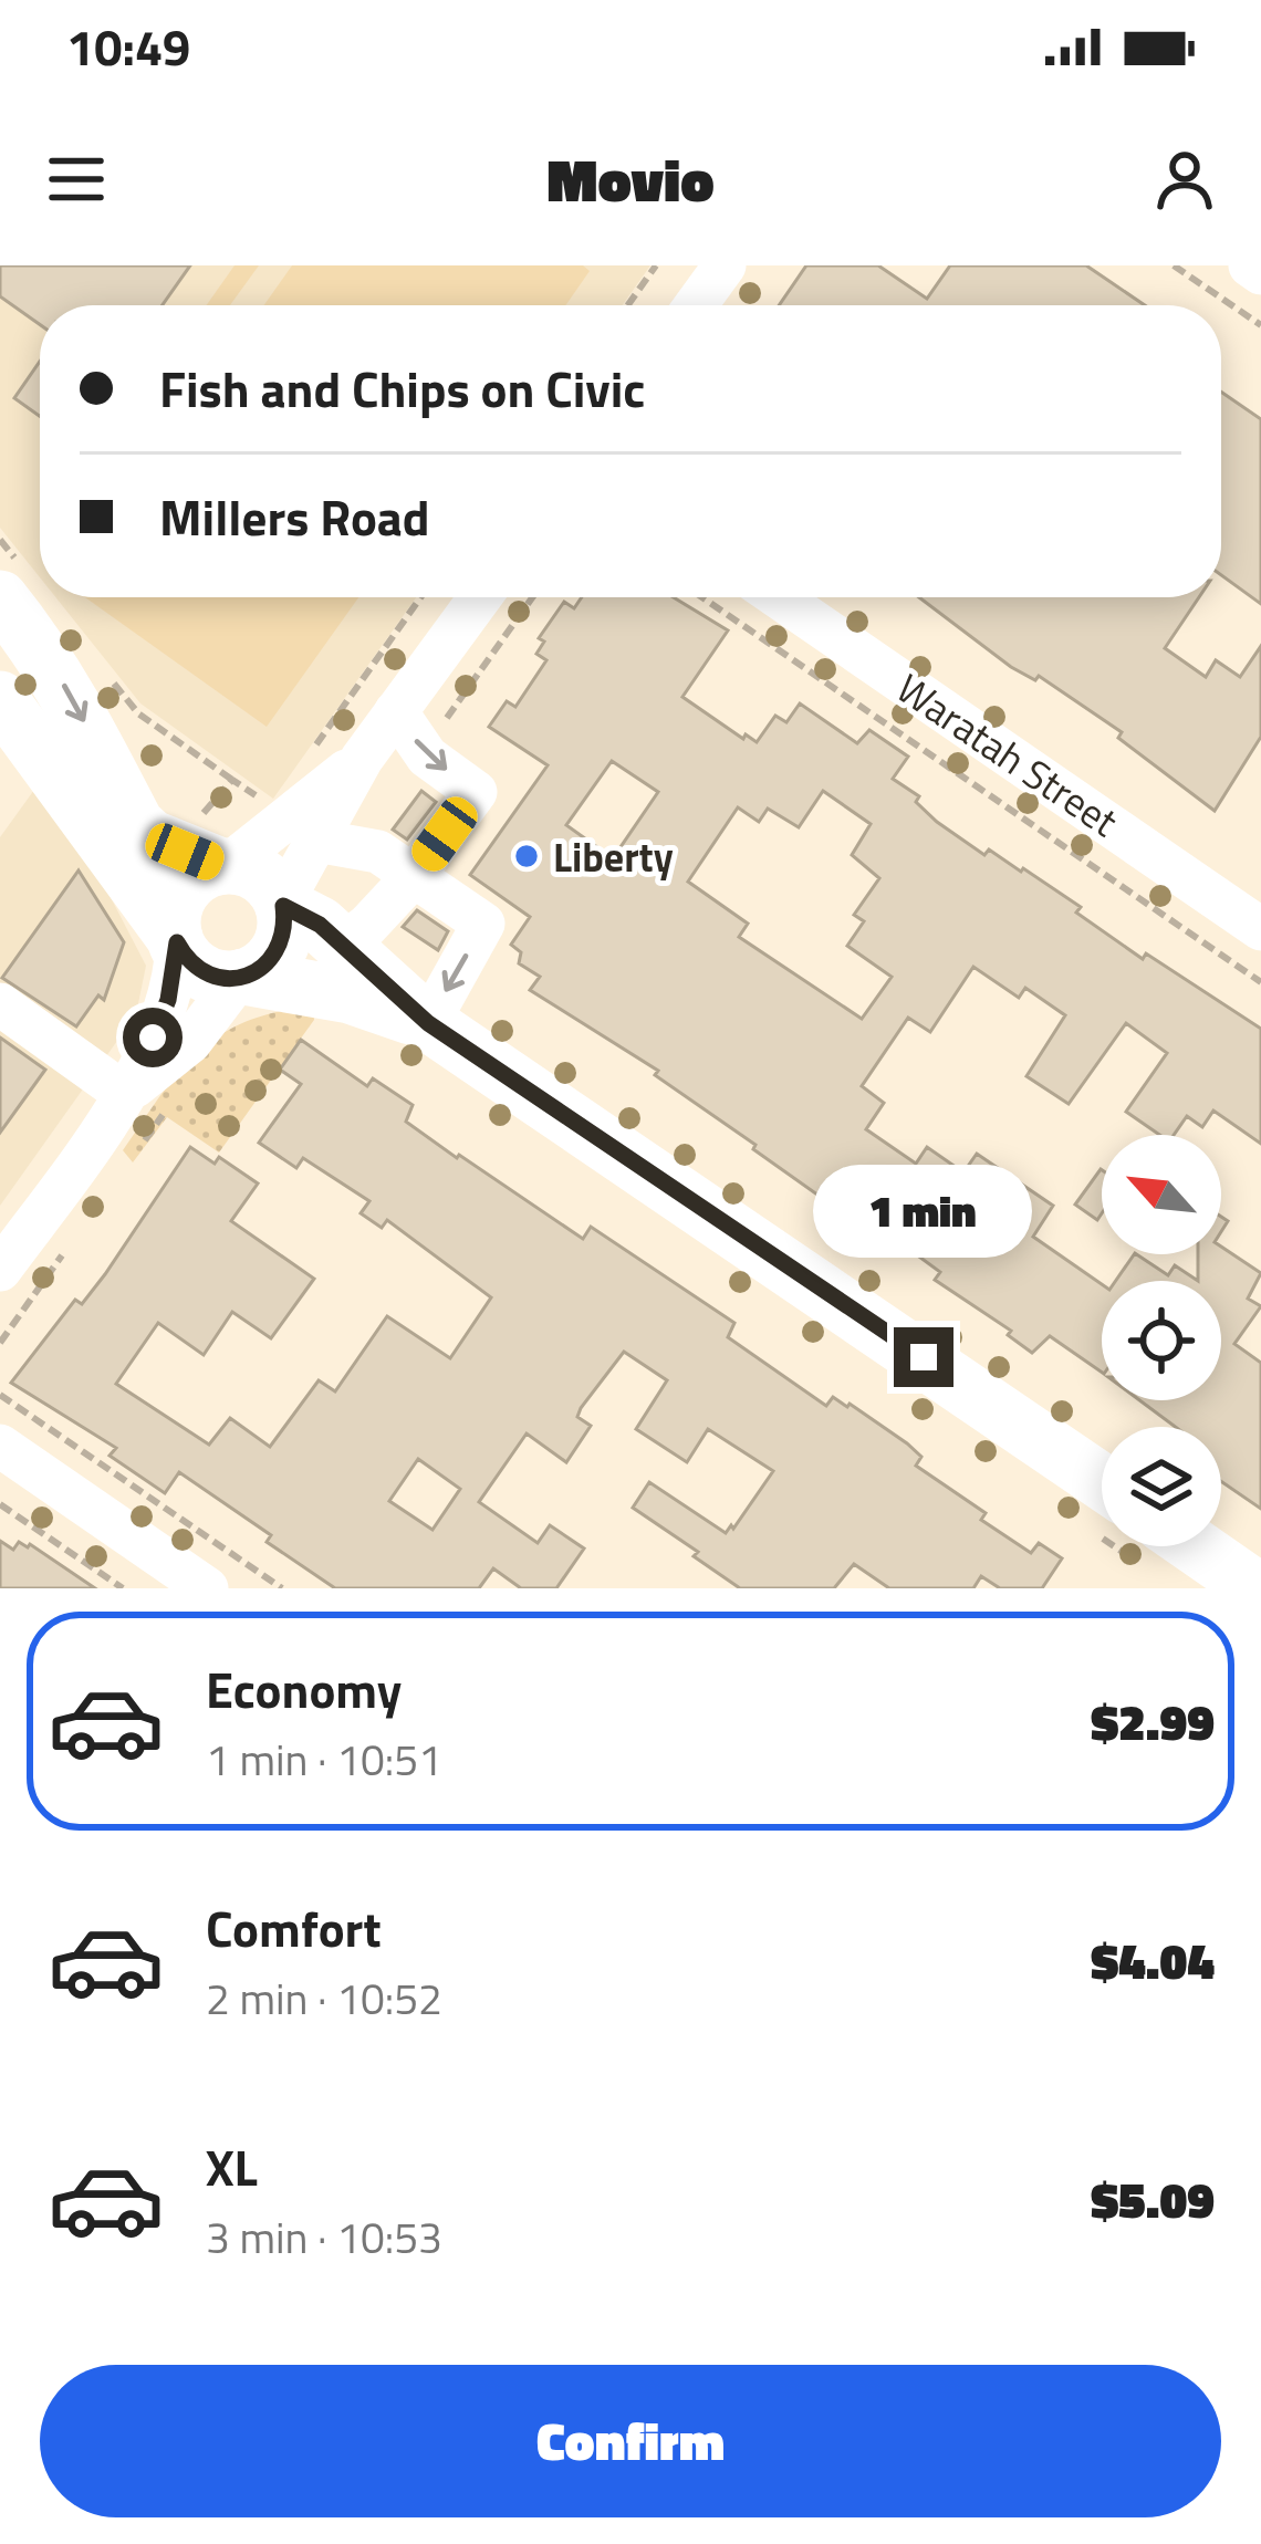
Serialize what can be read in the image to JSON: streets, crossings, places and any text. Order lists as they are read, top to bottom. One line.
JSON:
{"streets":{"street":["Waratah Street"]},"places":["Liberty"],"north":"top left","page":{"status":"10:49","header":"Movio","banner":["Fish and Chips on Civic","Millers Road"],"bubble":"1 min","list":[{"name":"Economy","note":"1 min · 10:51","value":"$2.99"},{"name":"Comfort","note":"2 min · 10:52","value":"$4.04"},{"name":"XL","note":"3 min · 10:53","value":"$5.09"}],"buttons":"Confirm"}}
